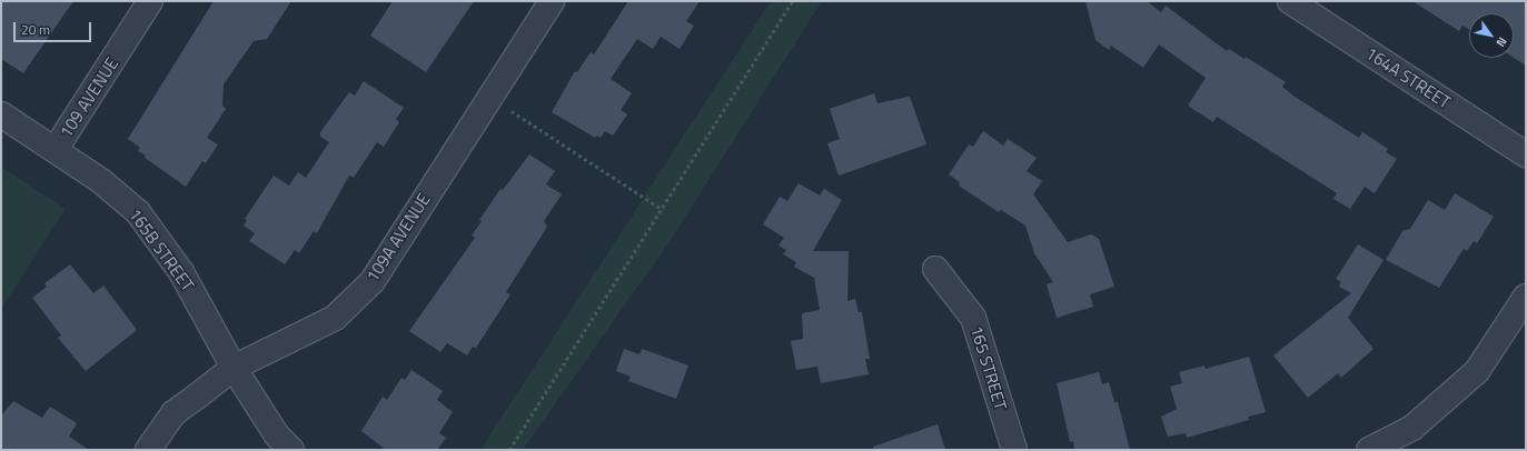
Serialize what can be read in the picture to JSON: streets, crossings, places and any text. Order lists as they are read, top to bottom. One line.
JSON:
{"streets":{"street":["164A STREET","109 AVENUE","109A AVENUE","165B STREET","165 STREET"]},"crossings":[["109 AVENUE","165B STREET"],["109A AVENUE","165B STREET"]],"scale_bar":"20 m","north":"bottom right"}
